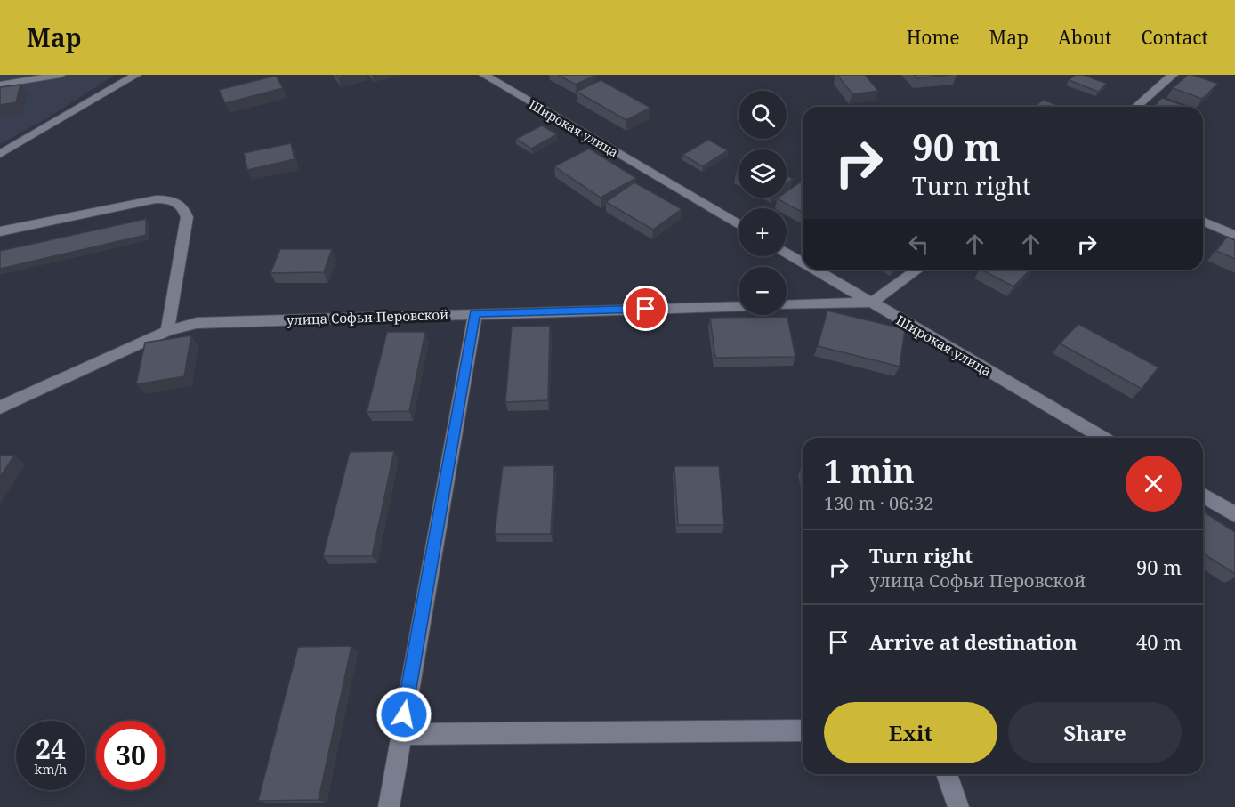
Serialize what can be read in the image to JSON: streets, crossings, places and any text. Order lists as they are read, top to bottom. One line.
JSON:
{"streets":{"street":["Широкая улица","улица Софьи Перовской"]},"page":{"header":"Map","nav":["Home","Map","About","Contact"],"map_buttons":["+","−"],"turn":["90 m","Turn right"],"heading":["1 min","130 m · 06:32"],"list":[{"name":"Turn right","note":"улица Софьи Перовской","value":"90 m"},{"name":"Arrive at destination","value":"40 m"}],"buttons":["Exit","Share"],"speed":"24 km/h","limit":"30"}}
